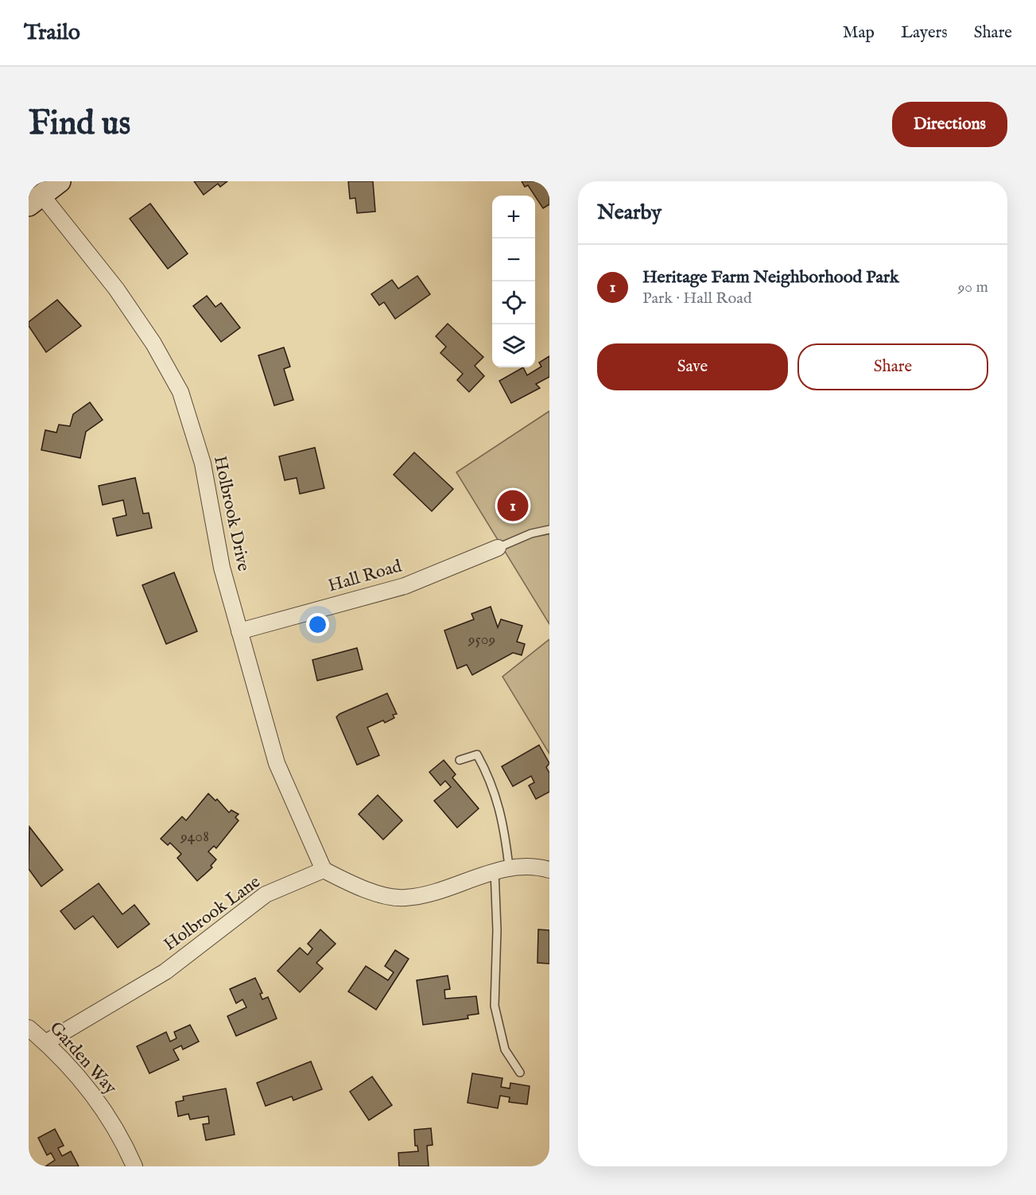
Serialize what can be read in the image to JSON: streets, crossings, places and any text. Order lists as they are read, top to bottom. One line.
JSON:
{"streets":{"street":["Holbrook Drive","Hall Road","Holbrook Lane","Garden Way"]},"crossings":[["Holbrook Drive","Hall Road"],["Holbrook Drive","Holbrook Lane"],["Holbrook Lane","Garden Way"]],"house_numbers":["9509","9408"],"page":{"header":"Trailo","nav":["Map","Layers","Share"],"buttons":["Directions",["Save","Share"]],"title":"Find us","heading":"Nearby","map_buttons":["+","−"],"list":[{"mark":"1","name":"Heritage Farm Neighborhood Park","note":"Park · Hall Road","value":"90 m"}],"pins":"1"}}
